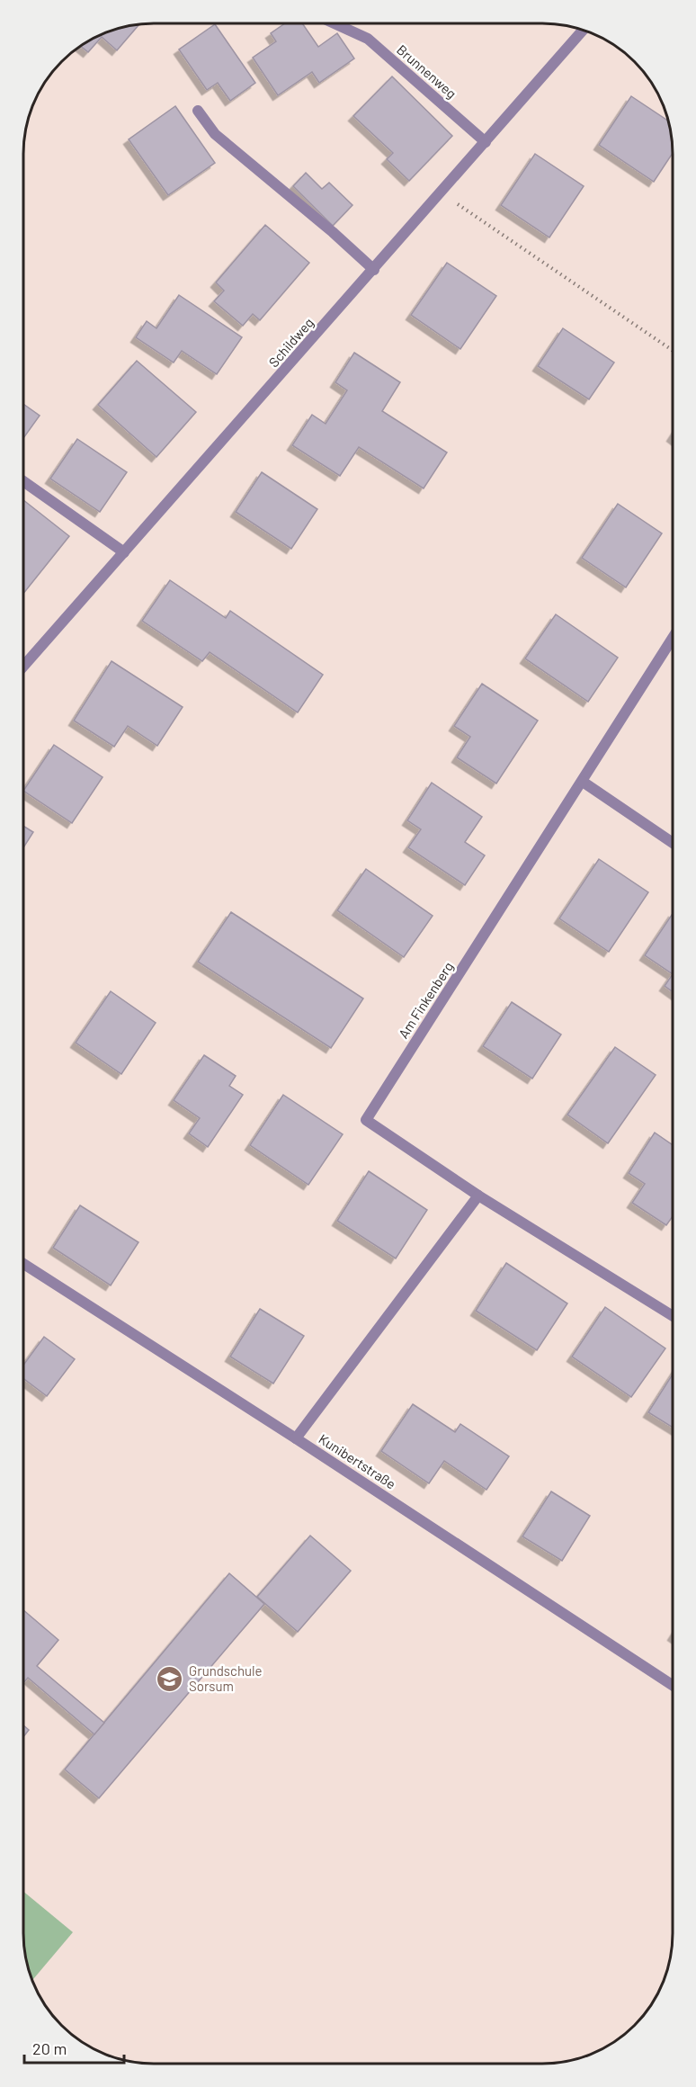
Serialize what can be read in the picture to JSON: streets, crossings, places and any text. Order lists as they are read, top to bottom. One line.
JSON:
{"streets":{"street":["Brunnenweg","Schildweg","Am Finkenberg","Kunibertstraße"]},"crossings":[["Brunnenweg","Schildweg"]],"places":{"school or university":["Grundschule Sorsum"]},"scale_bar":"20 m"}
